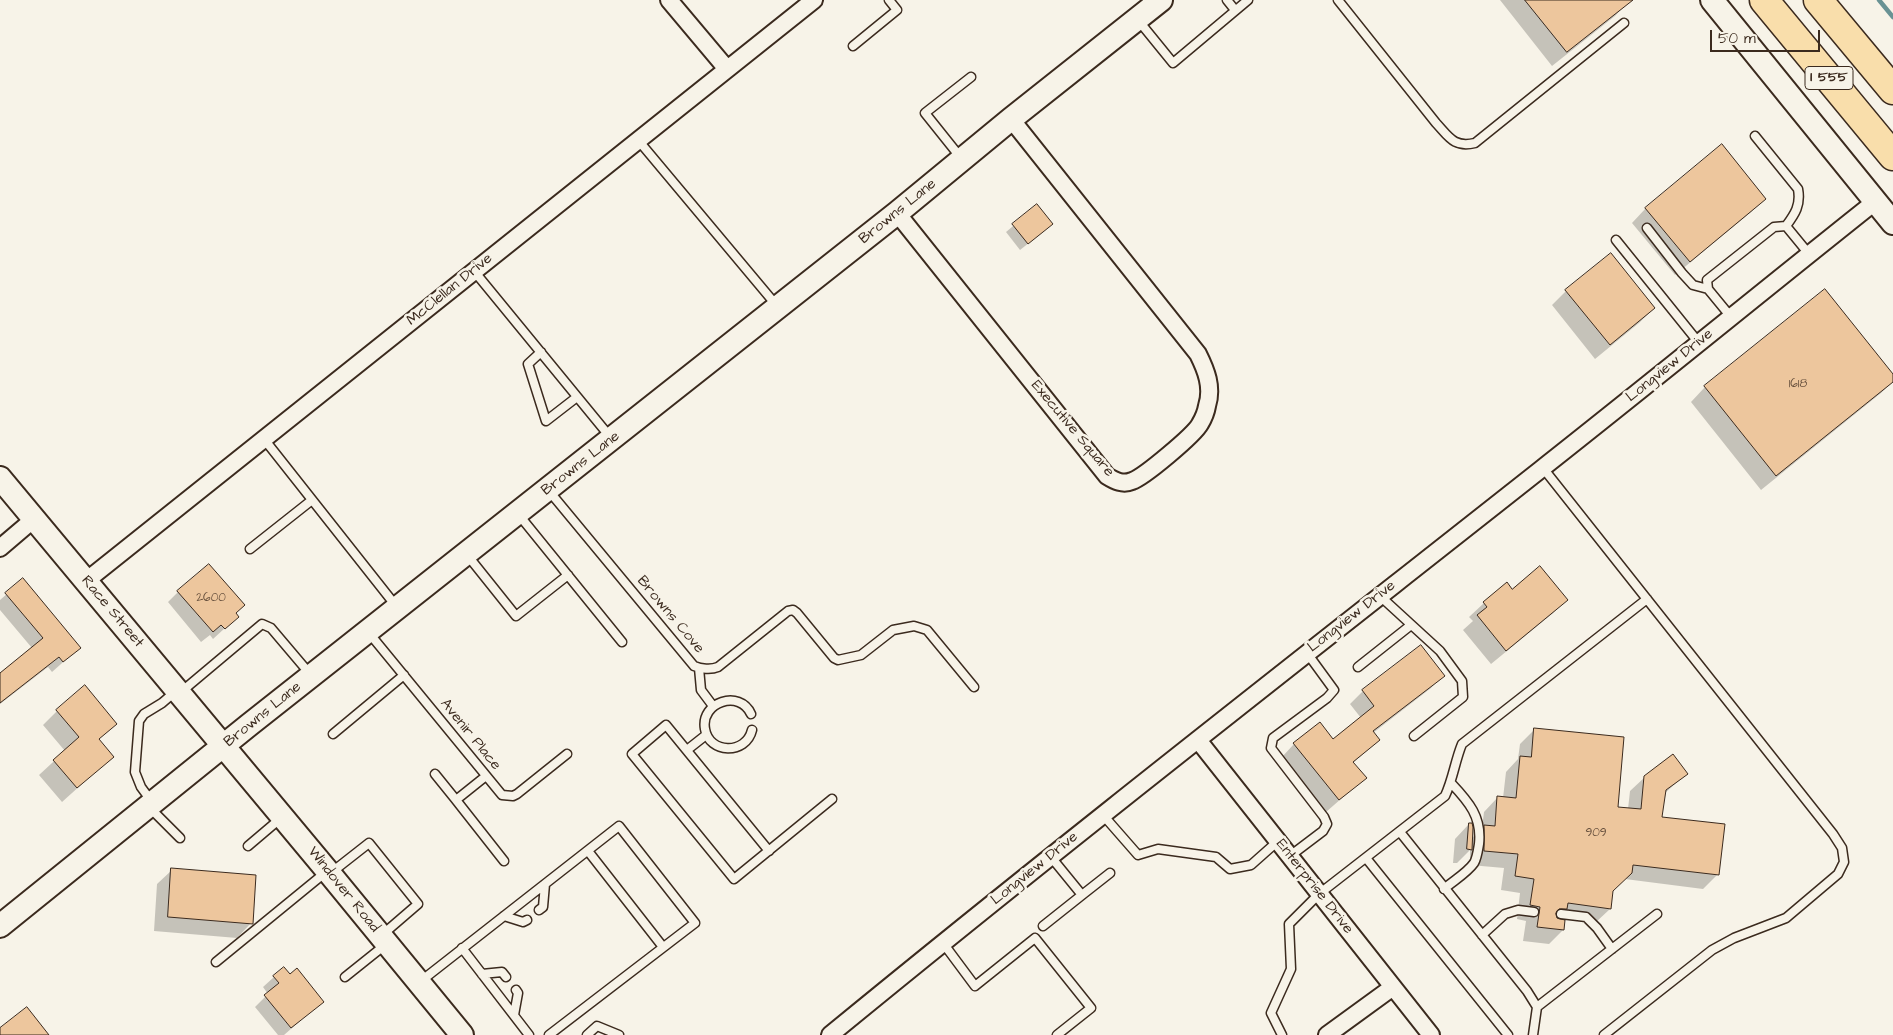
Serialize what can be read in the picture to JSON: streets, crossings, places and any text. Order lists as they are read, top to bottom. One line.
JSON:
{"streets":{"highway":["I 555"],"street":["Browns Lane","McClellan Drive","Longview Drive","Executive Square","Race Street","Enterprise Drive","Windover Road"],"lane":["Browns Cove","Avenir Place"]},"crossings":[["Browns Lane","Executive Square"],["Browns Lane","Race Street"],["Browns Lane","Browns Cove"],["Browns Lane","Avenir Place"],["Browns Lane","Windover Road"],["McClellan Drive","Race Street"],["Longview Drive","Enterprise Drive"],["Race Street","Windover Road"]],"house_numbers":["1618","2600","909"],"scale_bar":"50 m"}
